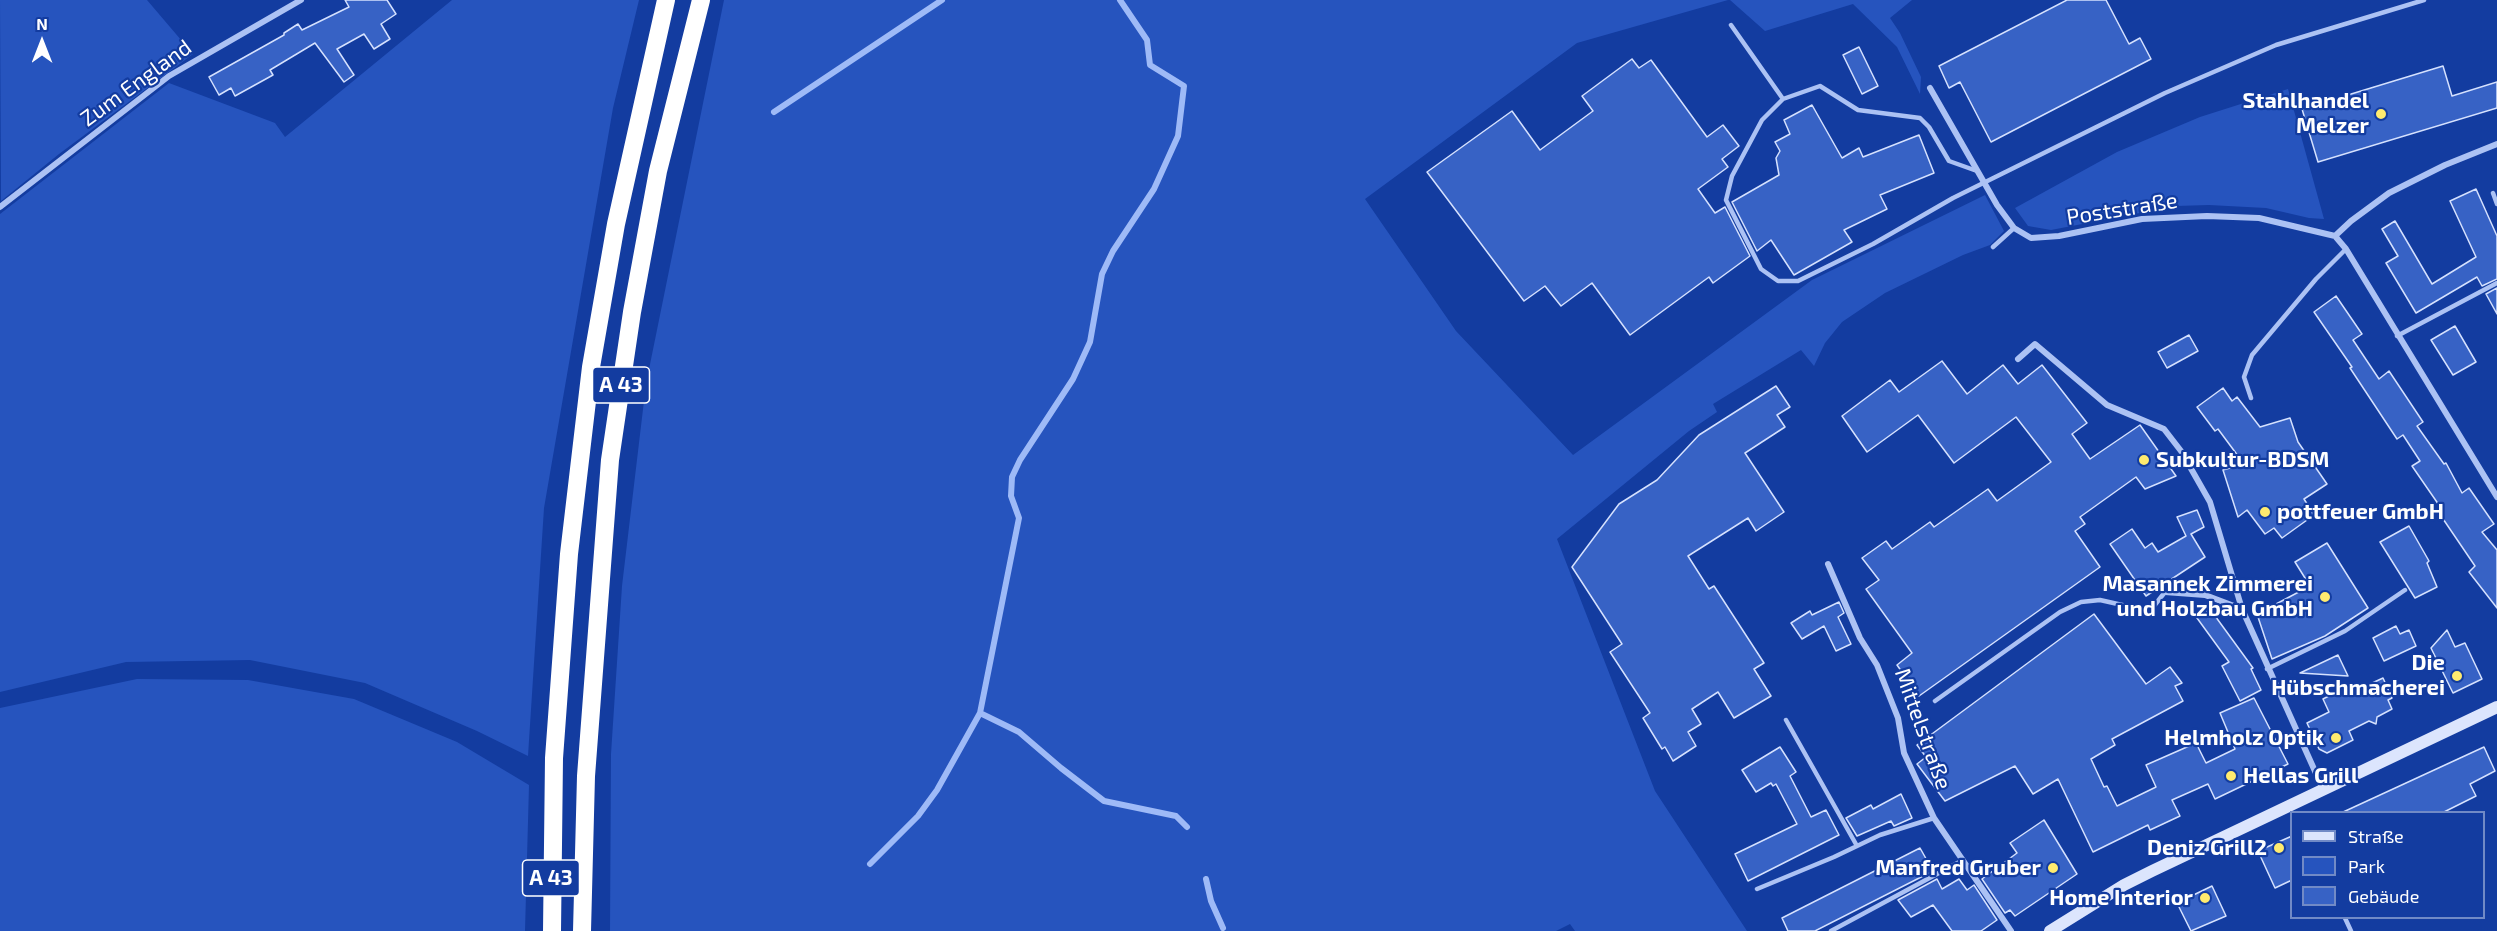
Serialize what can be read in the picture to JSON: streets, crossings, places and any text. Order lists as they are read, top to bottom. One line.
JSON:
{"streets":{"highway":["A 43"],"street":["Zum England","Poststraße","Mittelstraße"]},"places":["Stahlhandel Melzer","Subkultur-BDSM","pottfeuer GmbH","Masannek Zimmerei und Holzbau GmbH","Die Hübschmacherei","Helmholz Optik","Hellas Grill","Deniz Grill2","Manfred Gruber","Home Interior"],"legend":["Straße","Park","Gebäude"],"north":"top"}
